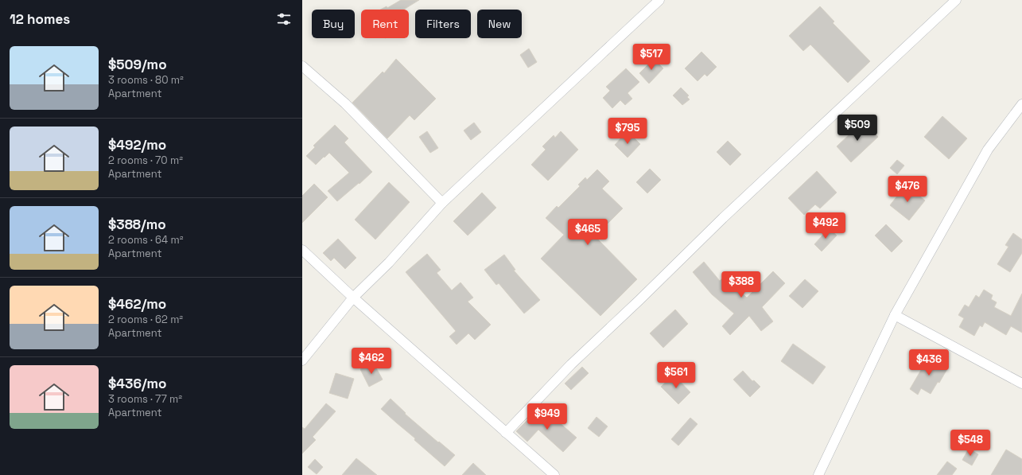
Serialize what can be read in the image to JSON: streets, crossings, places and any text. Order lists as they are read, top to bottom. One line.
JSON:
{"page":{"heading":"12 homes","chip":["Buy","Rent","Filters","New"],"list":[{"name":"$509/mo","note":"3 rooms · 80 m² · Apartment"},{"name":"$492/mo","note":"2 rooms · 70 m² · Apartment"},{"name":"$388/mo","note":"2 rooms · 64 m² · Apartment"},{"name":"$462/mo","note":"2 rooms · 62 m² · Apartment"},{"name":"$436/mo","note":"3 rooms · 77 m² · Apartment"}],"price":["$517","$509","$795","$476","$492","$465","$388","$462","$436","$561","$949","$548"]}}
